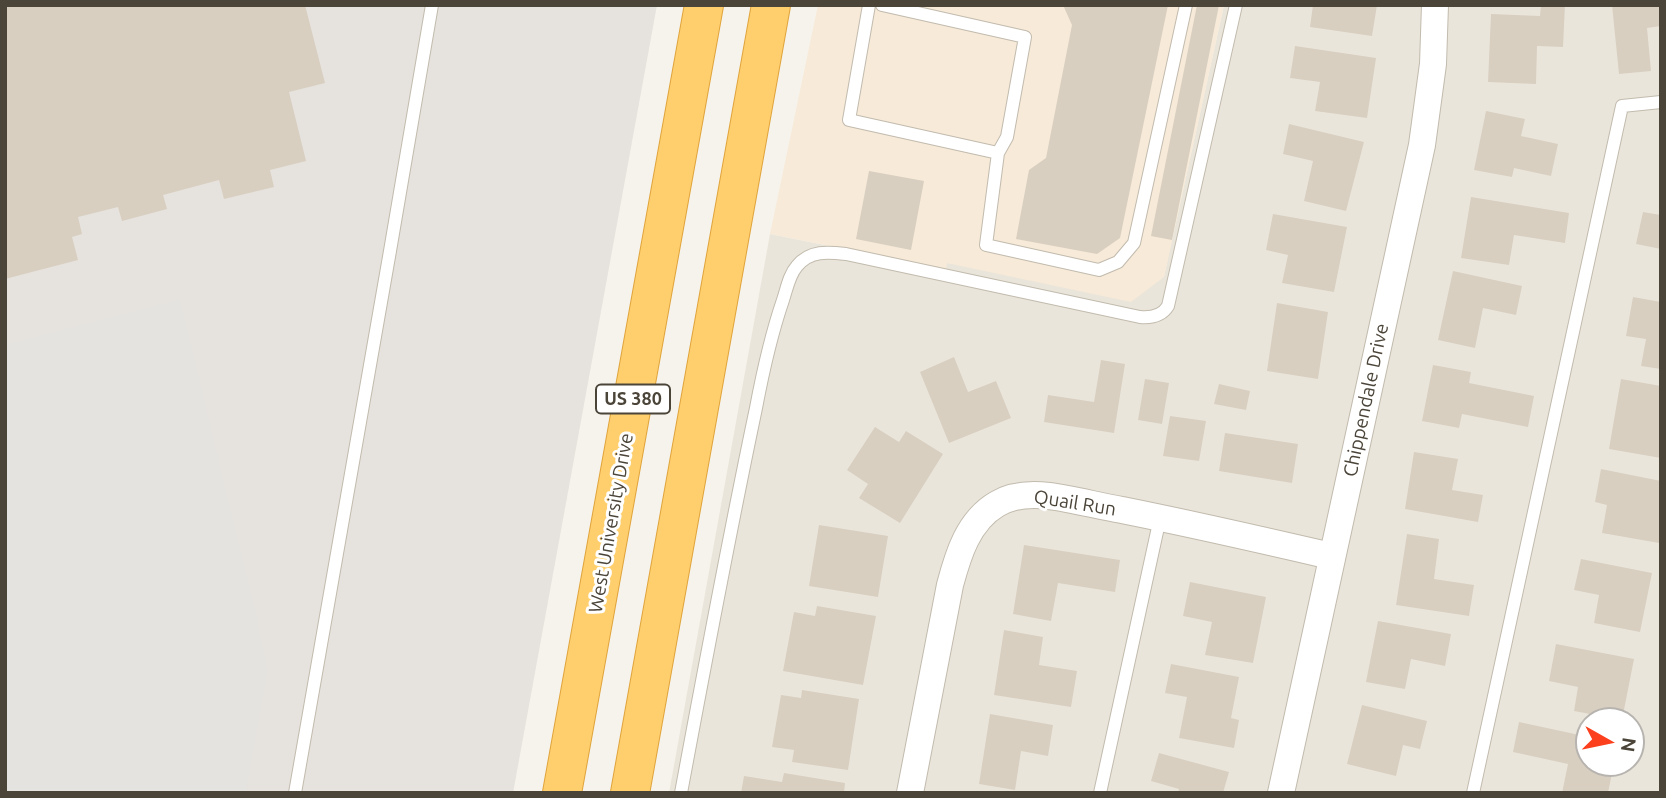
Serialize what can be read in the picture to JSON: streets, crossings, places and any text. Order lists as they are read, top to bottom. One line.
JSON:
{"streets":{"highway":["US 380","West University Drive"],"street":["Chippendale Drive","Quail Run"]},"crossings":[["Chippendale Drive","Quail Run"]],"north":"right"}
